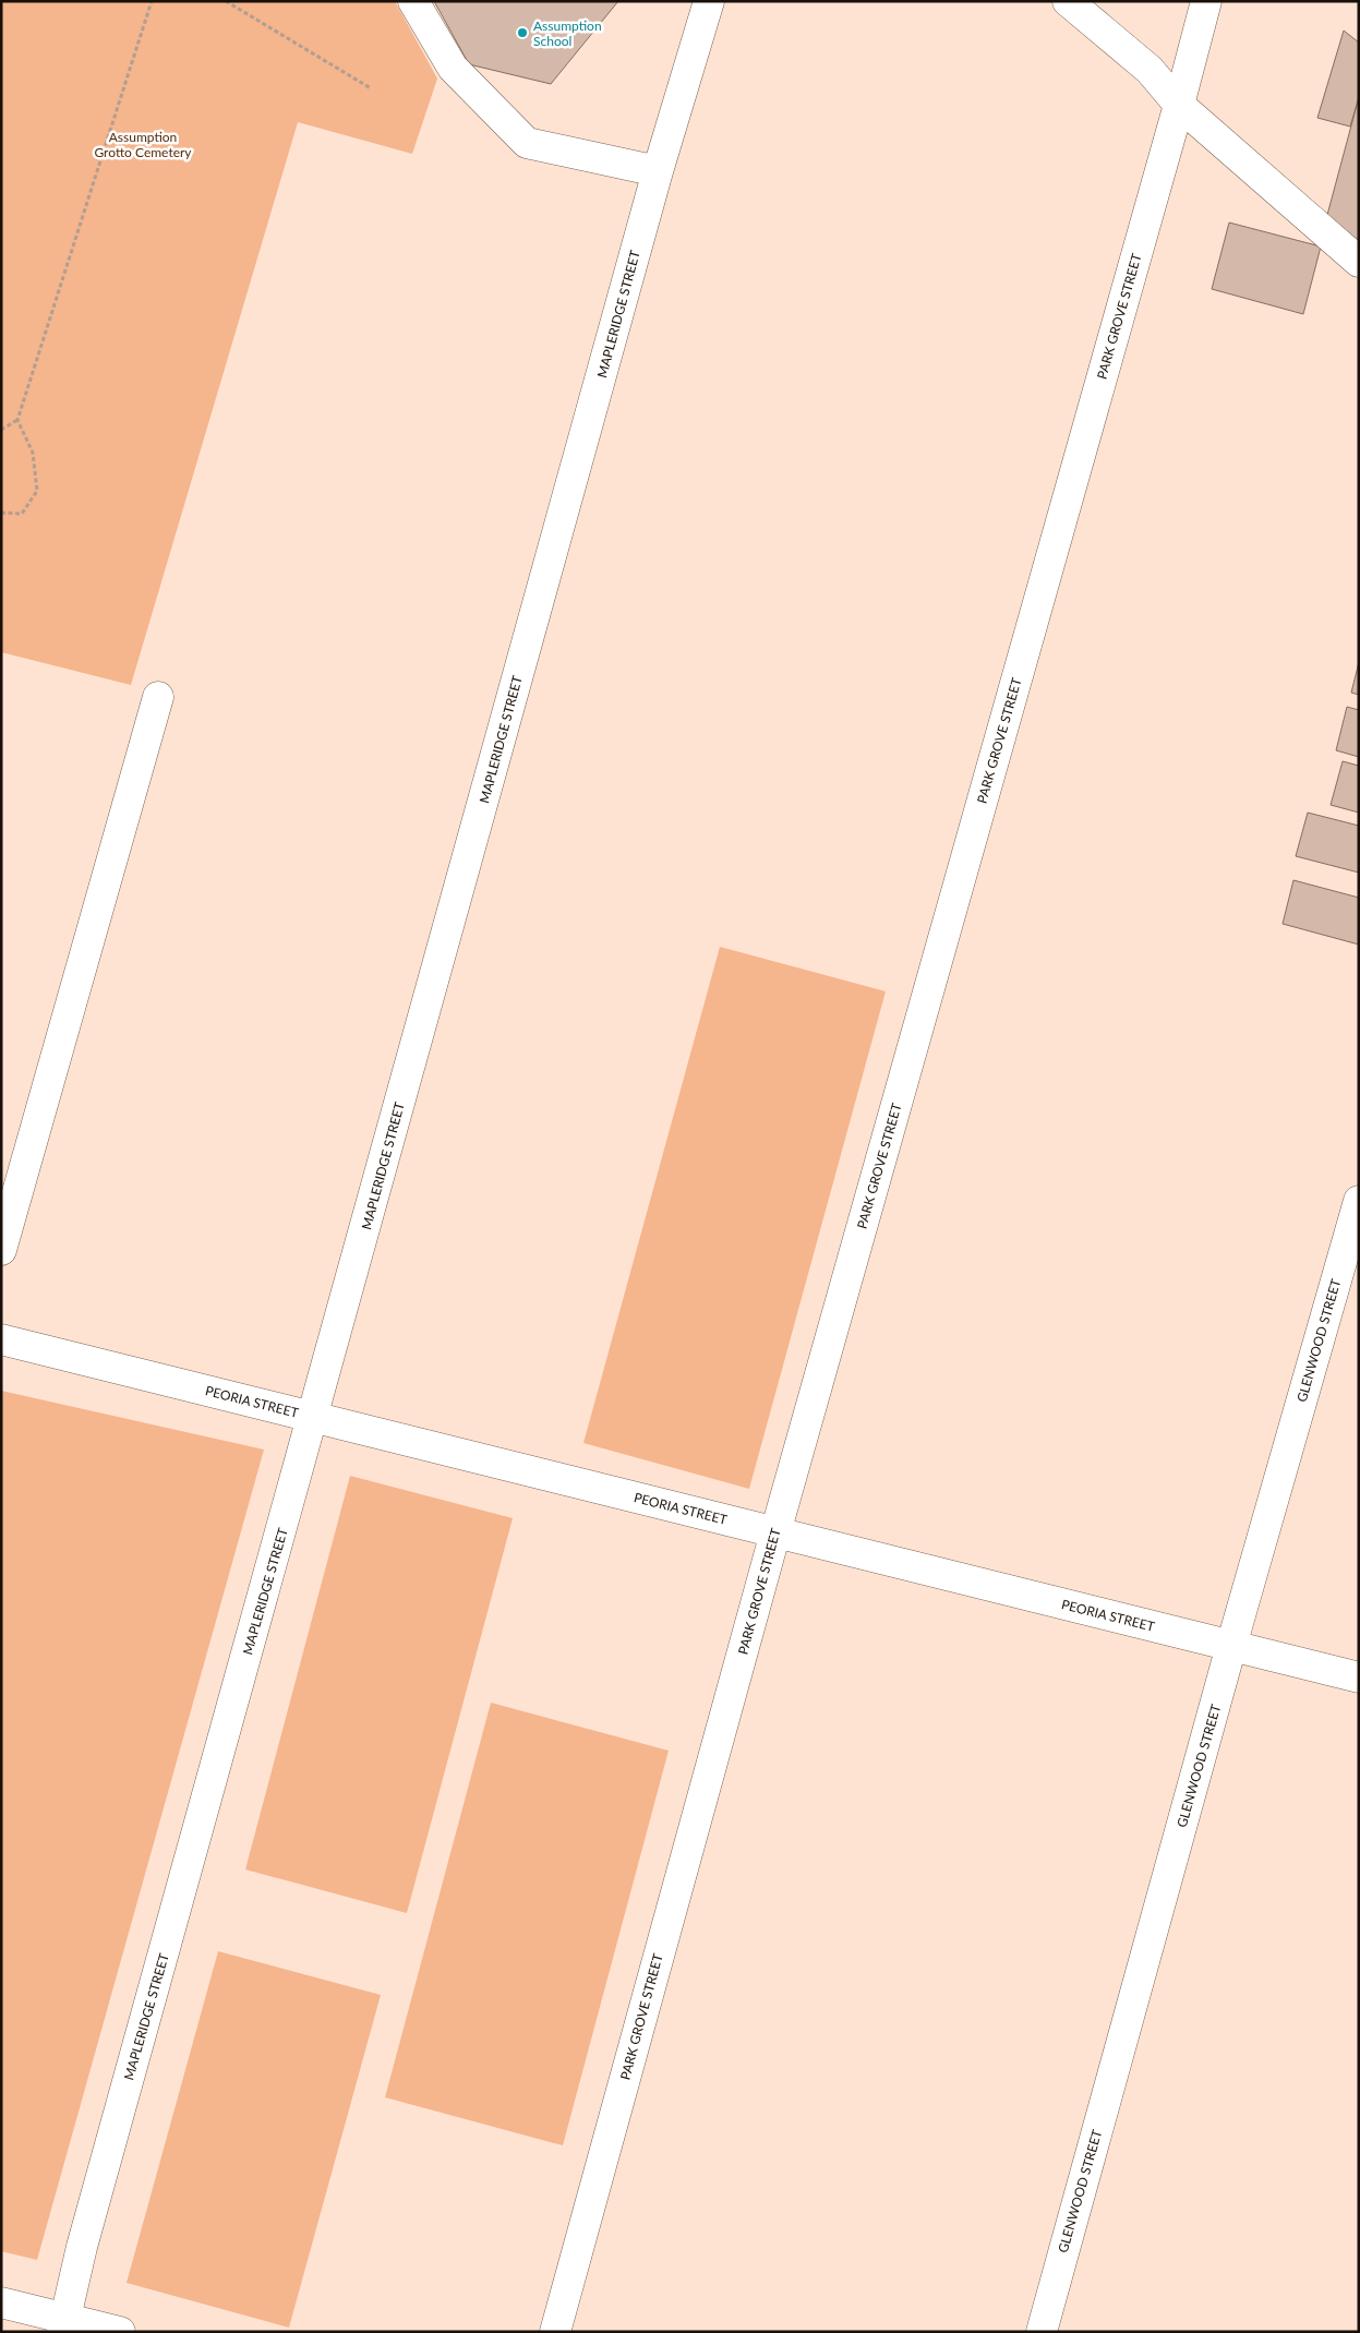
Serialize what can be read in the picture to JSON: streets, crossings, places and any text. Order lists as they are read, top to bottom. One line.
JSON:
{"streets":{"street":["MAPLERIDGE STREET","PARK GROVE STREET","GLENWOOD STREET","PEORIA STREET"]},"crossings":[["MAPLERIDGE STREET","PEORIA STREET"],["PARK GROVE STREET","PEORIA STREET"],["GLENWOOD STREET","PEORIA STREET"]],"parks":["Assumption Grotto Cemetery"],"places":["Assumption School"]}
